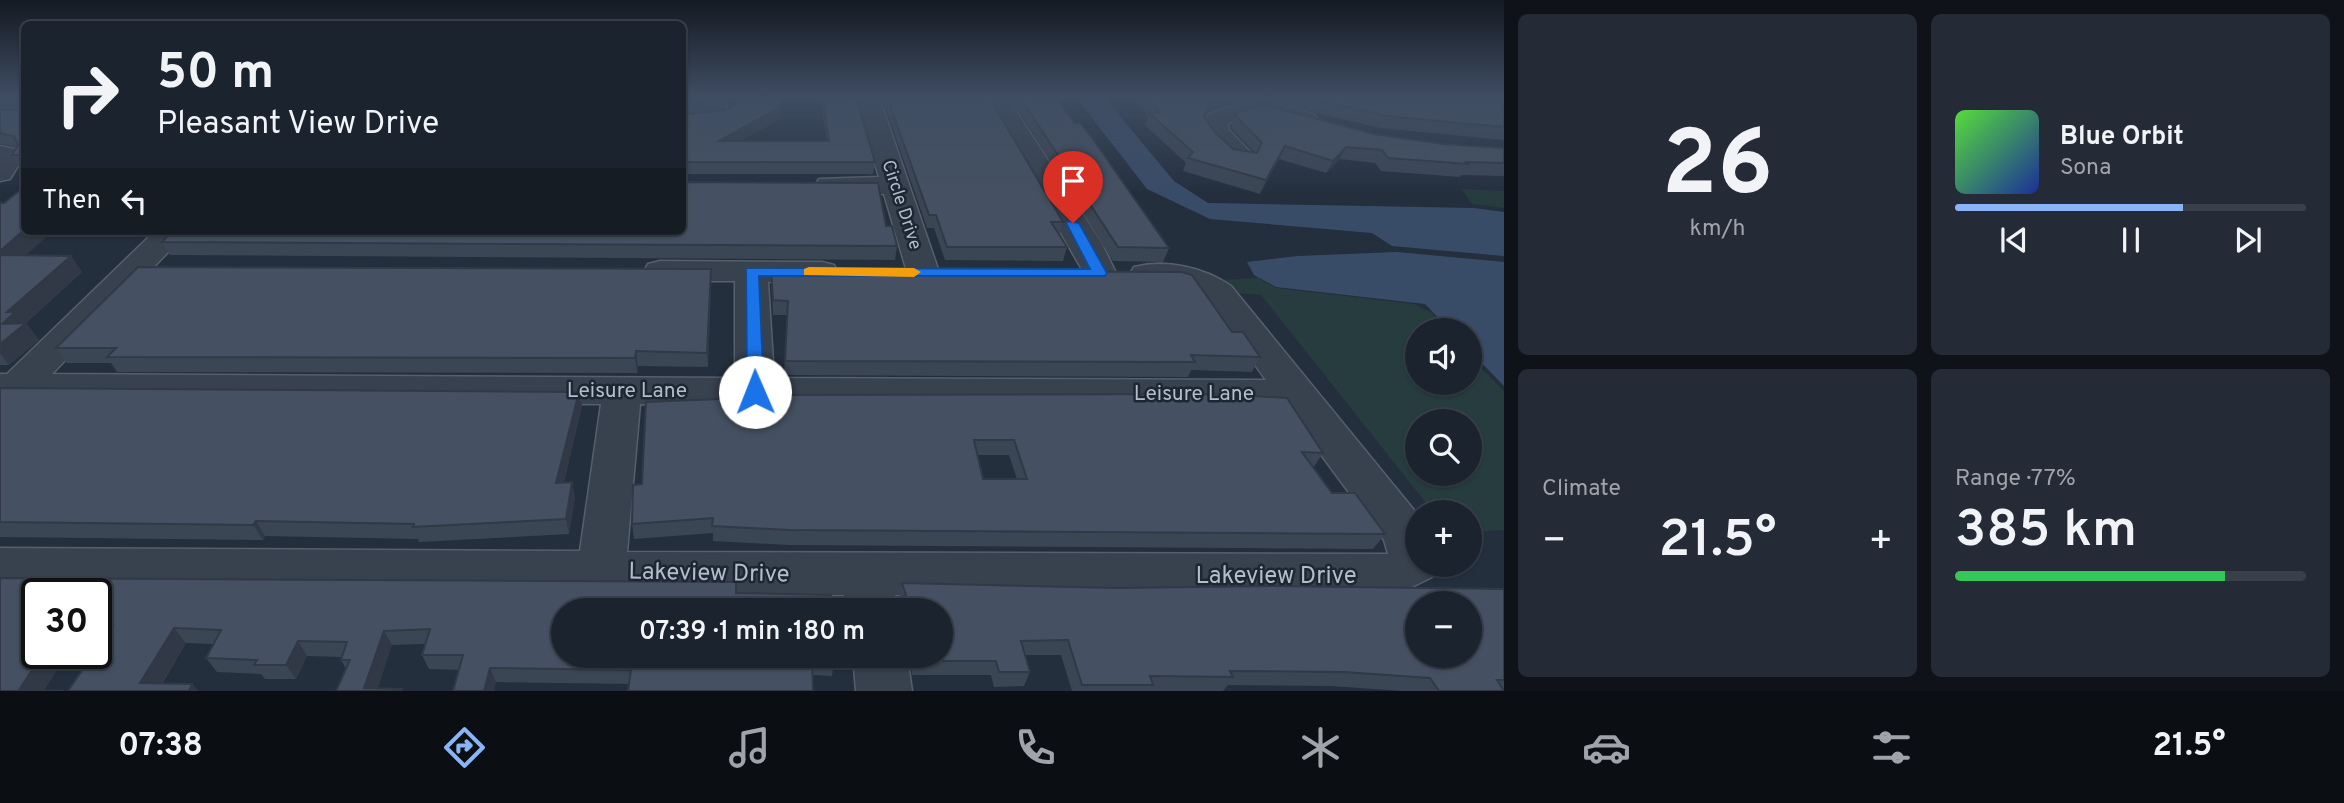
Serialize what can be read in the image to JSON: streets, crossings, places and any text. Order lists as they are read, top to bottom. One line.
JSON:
{"streets":{"street":["Circle Drive","Leisure Lane","Lakeview Drive"]},"crossings":[["Leisure Lane","Lakeview Drive"]],"page":{"tile":[["26","km/h"],"Climate",["Range · 77%","385 km"]],"turn":["50 m","Pleasant View Drive"],"song":["Blue Orbit","Sona"],"then":"Then","map_buttons":["+","−"],"heat":["−","21.5°","+"],"limit":"30","trip":"07:39 · 1 min · 180 m","tabs":["07:38","21.5°"]}}
